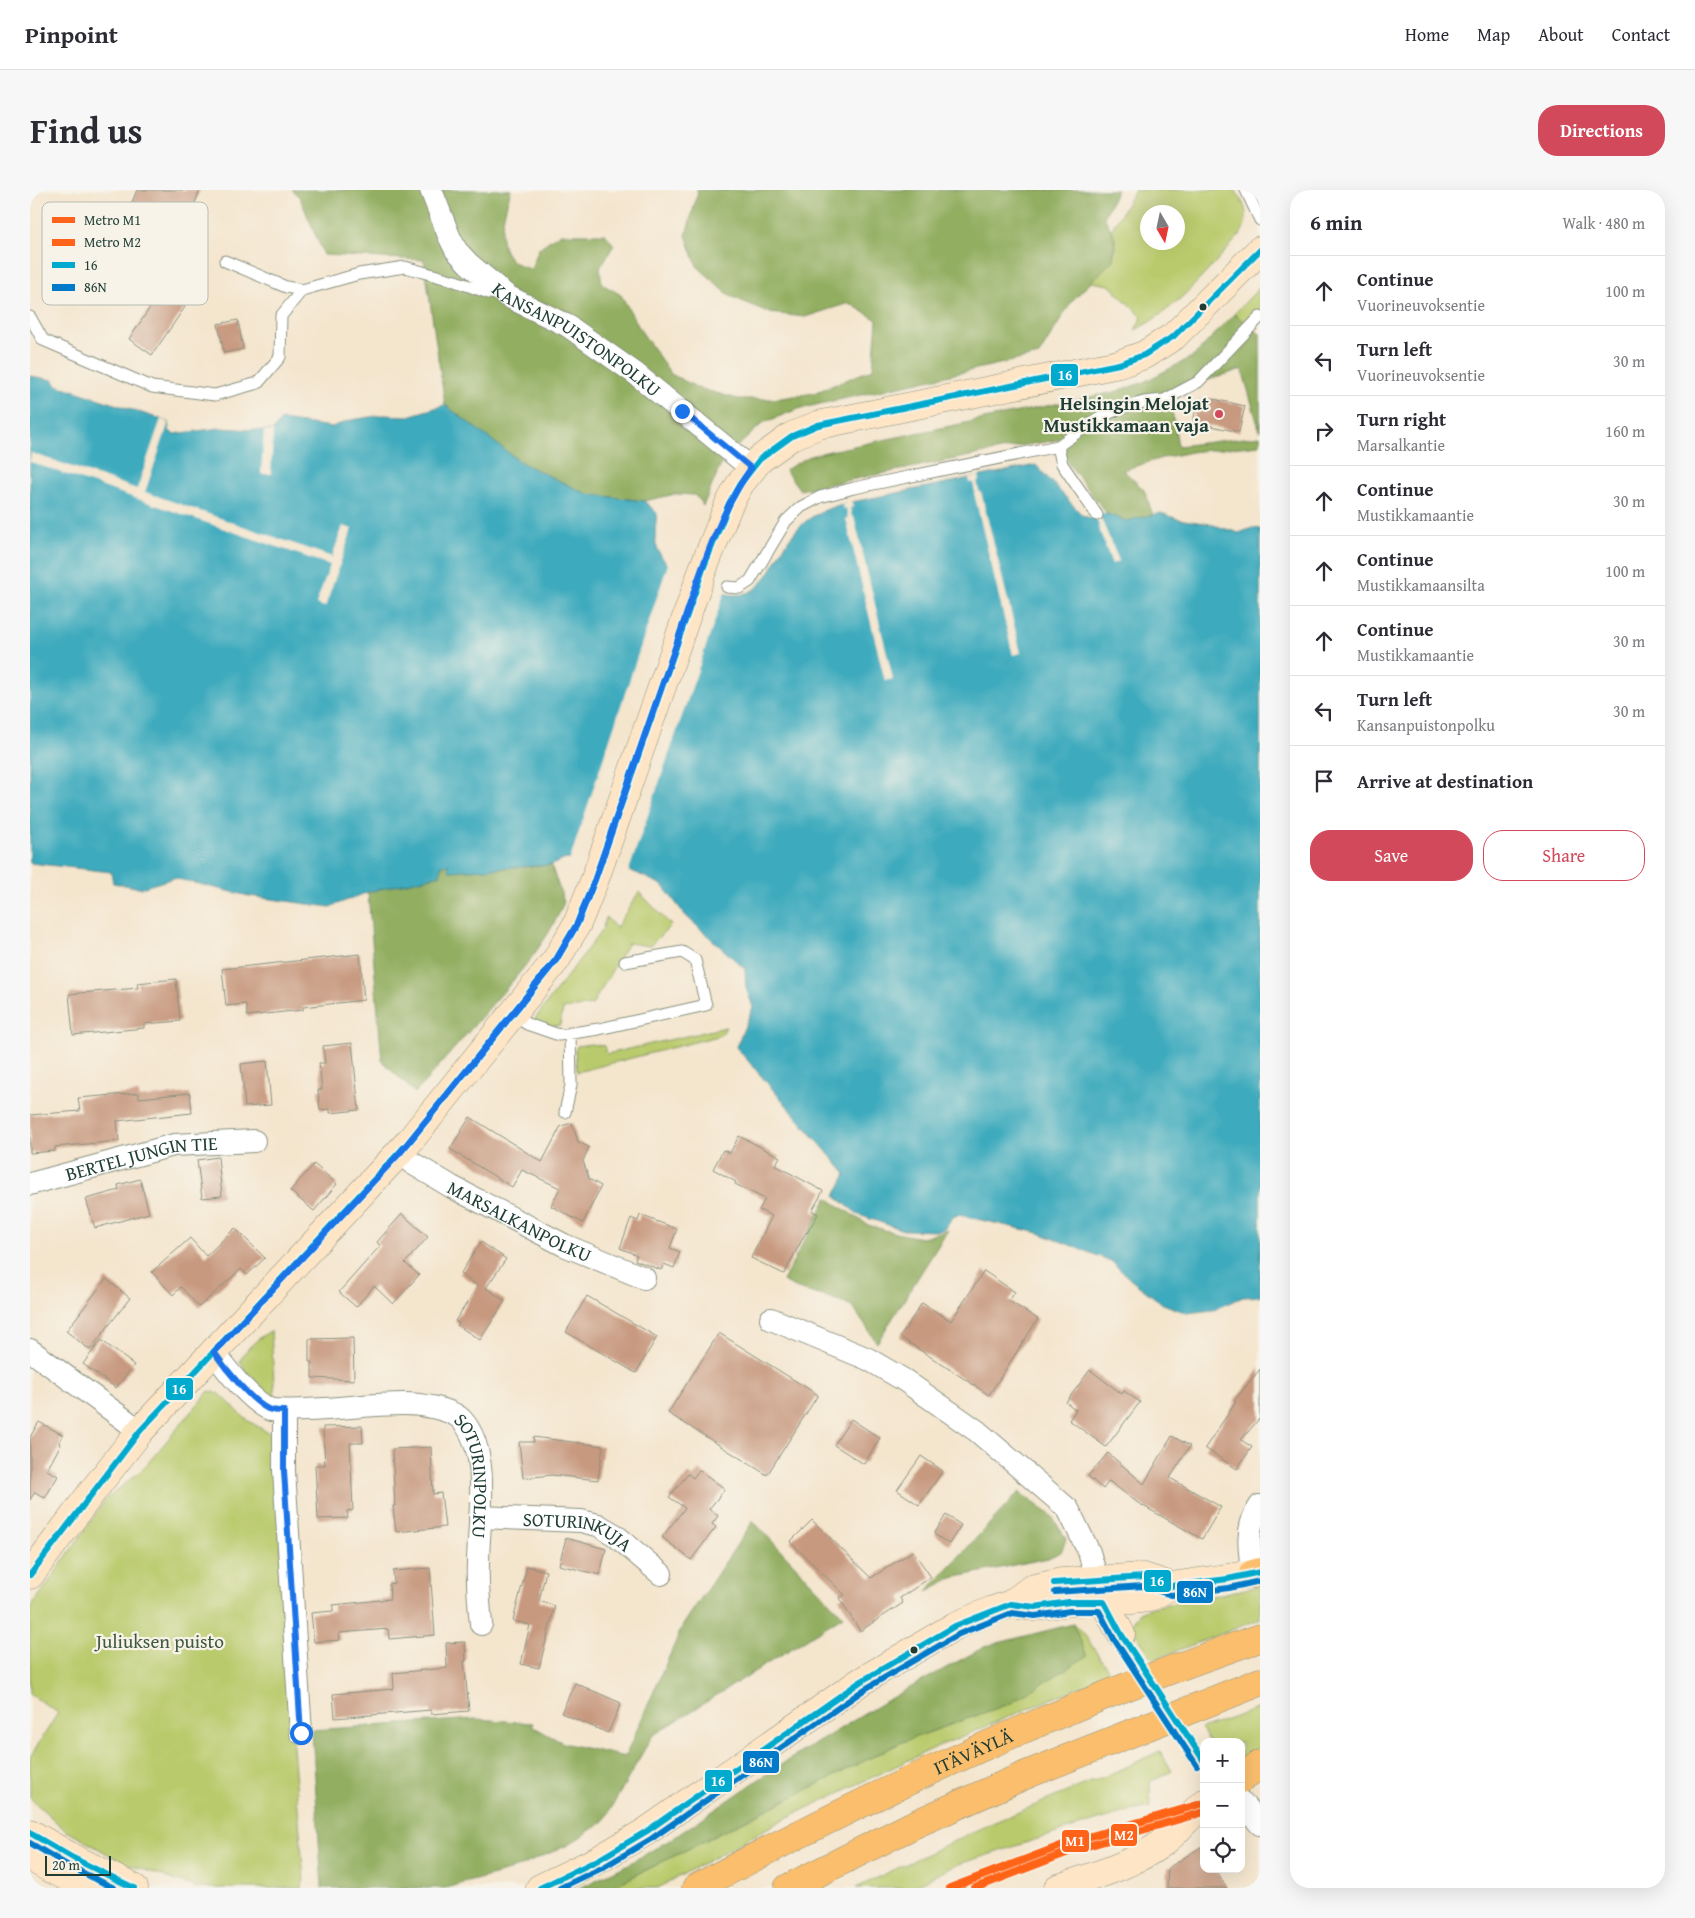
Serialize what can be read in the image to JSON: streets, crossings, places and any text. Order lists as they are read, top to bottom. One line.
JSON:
{"streets":{"highway":["ITÄVÄYLÄ"],"street":["KANSANPUISTONPOLKU","BERTEL JUNGIN TIE","MARSALKANPOLKU","SOTURINPOLKU","SOTURINKUJA"]},"crossings":[["SOTURINPOLKU","SOTURINKUJA"]],"parks":["Juliuksen puisto"],"places":["Helsingin Melojat Mustikkamaan vaja"],"lines":["transit line 16","transit line 86N","metro line M1","metro line M2"],"legend":["Metro M1","Metro M2","16","86N"],"scale_bar":"20 m","north":"bottom","page":{"header":"Pinpoint","nav":["Home","Map","About","Contact"],"title":"Find us","buttons":["Directions",["Save","Share"]],"heading":["6 min","Walk · 480 m"],"list":[["Continue","Vuorineuvoksentie","100 m"],["Turn left","Vuorineuvoksentie","30 m"],["Turn right","Marsalkantie","160 m"],["Continue","Mustikkamaantie","30 m"],["Continue","Mustikkamaansilta","100 m"],["Continue","Mustikkamaantie","30 m"],["Turn left","Kansanpuistonpolku","30 m"],"Arrive at destination"],"map_buttons":["+","−"],"scale":"20 m"}}
